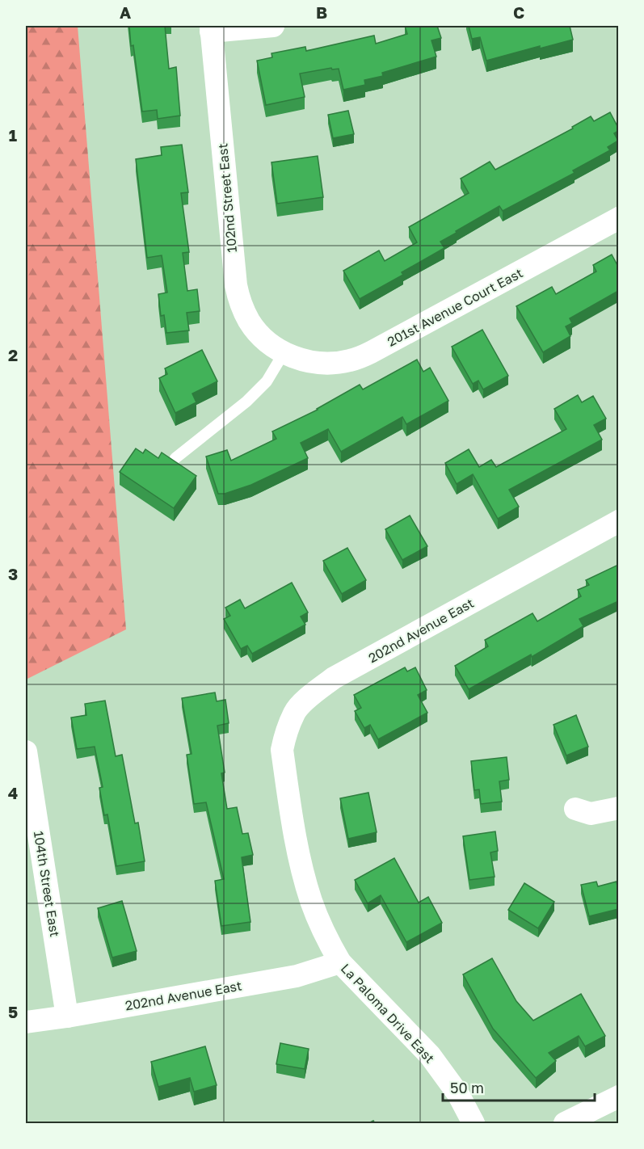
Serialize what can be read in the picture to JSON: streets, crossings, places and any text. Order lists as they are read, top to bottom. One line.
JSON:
{"streets":{"street":["102nd Street East","201st Avenue Court East","202nd Avenue East","104th Street East","La Paloma Drive East"]},"crossings":[["102nd Street East","201st Avenue Court East"],["202nd Avenue East","104th Street East"],["202nd Avenue East","La Paloma Drive East"]],"scale_bar":"50 m","grid":{"columns":["A","B","C"],"rows":["1","2","3","4","5"]}}
